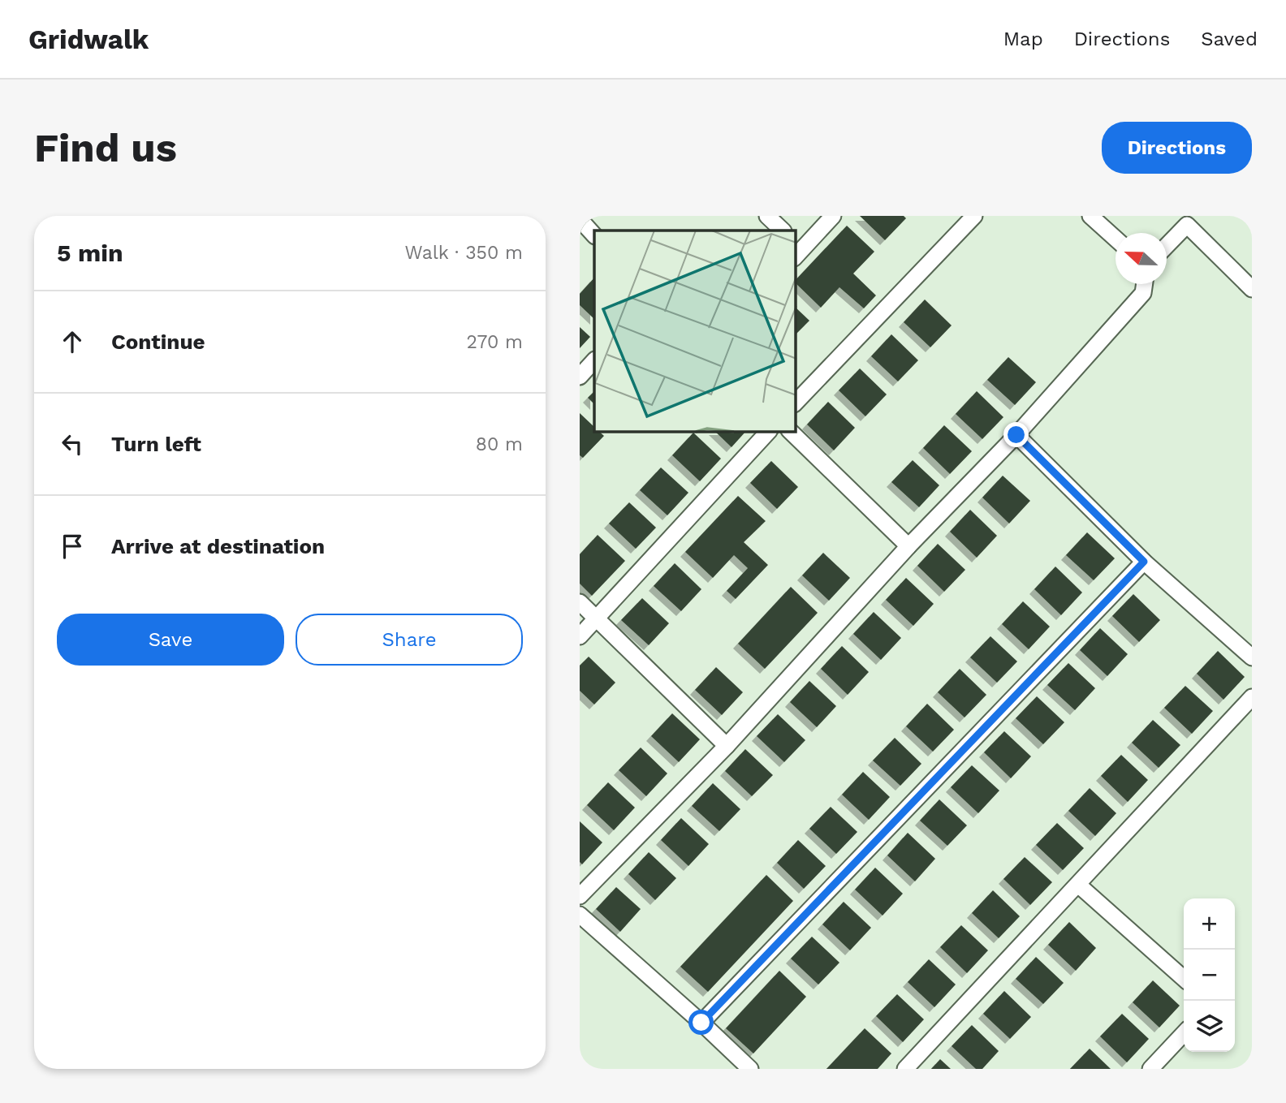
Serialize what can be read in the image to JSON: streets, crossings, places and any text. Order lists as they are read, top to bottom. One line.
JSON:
{"north":"left","page":{"header":"Gridwalk","nav":["Map","Directions","Saved"],"buttons":["Directions",["Save","Share"]],"title":"Find us","heading":["5 min","Walk · 350 m"],"list":[["Continue","270 m"],["Turn left","80 m"],"Arrive at destination"],"map_buttons":["+","−"]}}
